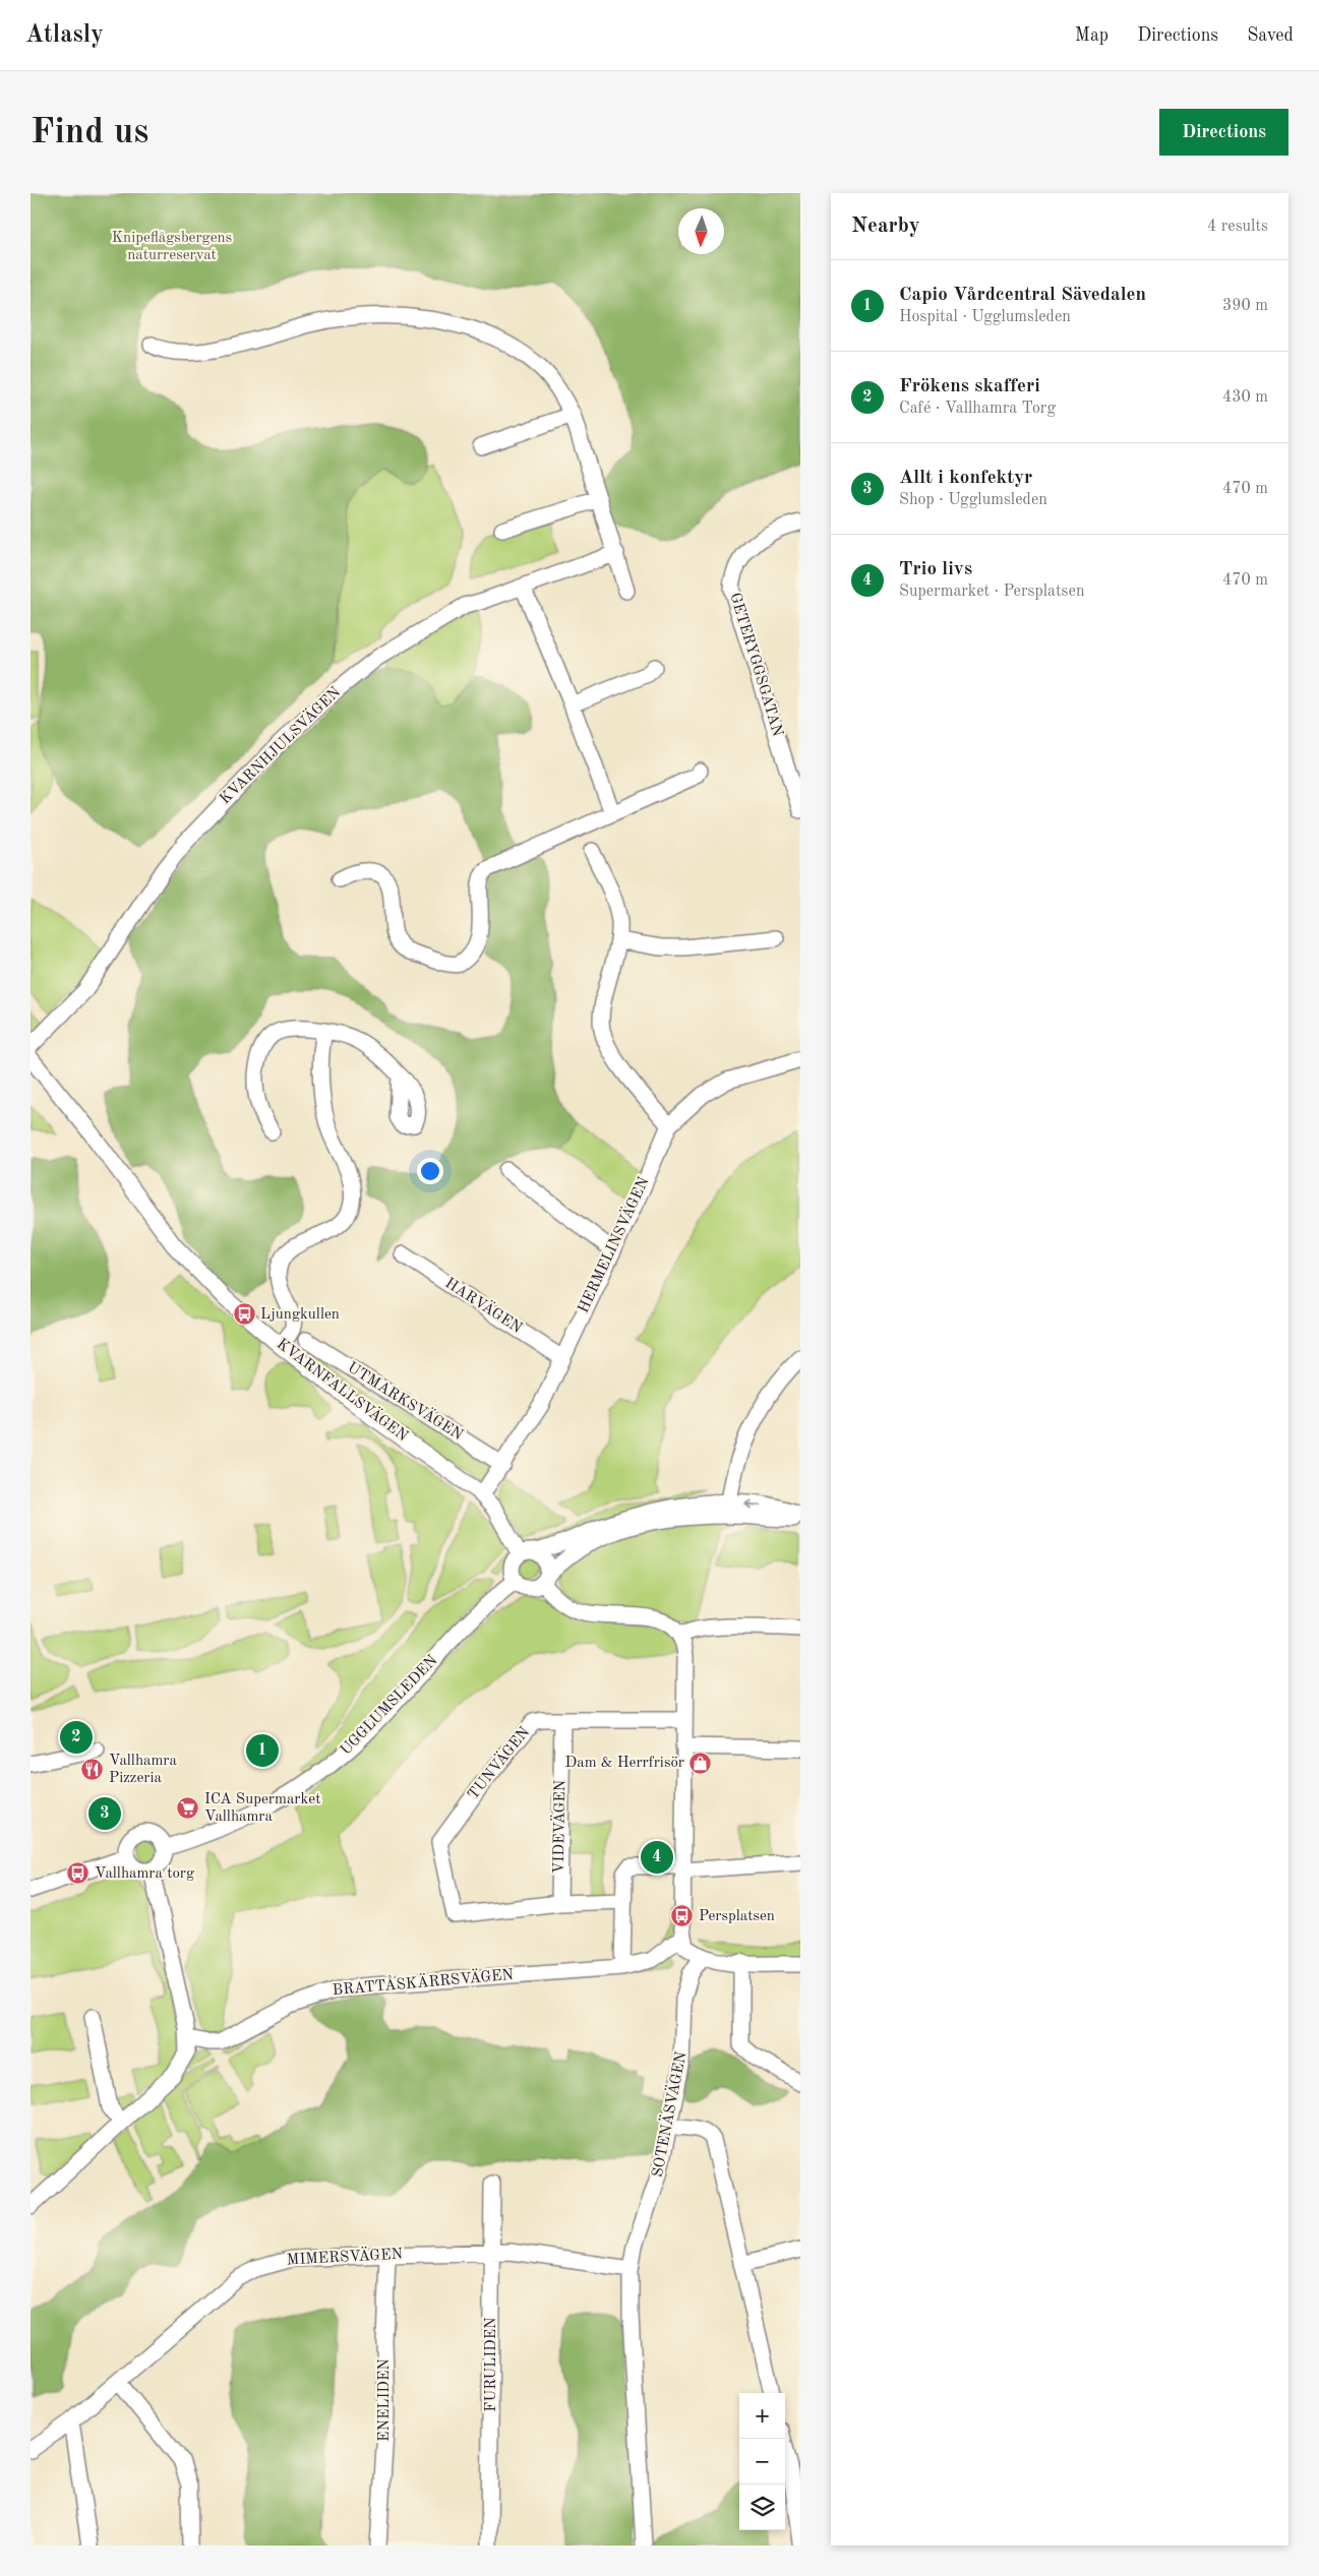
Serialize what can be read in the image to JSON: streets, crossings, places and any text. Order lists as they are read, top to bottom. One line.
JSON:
{"streets":{"street":["GETERYGGSGATAN","KVARNHJULSVÄGEN","HERMELINSVÄGEN","HARVÄGEN","KVARNFALLSVÄGEN","UTMARKSVÄGEN","UGGLUMSLEDEN","TUNVÄGEN","VIDEVÄGEN","BRATTÅSKÄRRSVÄGEN","SOTENÄSVÄGEN","MIMERSVÄGEN","FURULIDEN","ENELIDEN"]},"crossings":[["HERMELINSVÄGEN","HARVÄGEN"],["HERMELINSVÄGEN","KVARNFALLSVÄGEN"],["HERMELINSVÄGEN","UTMARKSVÄGEN"],["KVARNFALLSVÄGEN","UGGLUMSLEDEN"],["TUNVÄGEN","VIDEVÄGEN"],["SOTENÄSVÄGEN","MIMERSVÄGEN"],["MIMERSVÄGEN","FURULIDEN"],["MIMERSVÄGEN","ENELIDEN"]],"parks":["Knipeflågsbergens naturreservat"],"places":{"bus stop":["Ljungkullen","Vallhamra torg","Persplatsen"],"shop":["Dam & Herrfrisör"],"restaurant":["Vallhamra Pizzeria"],"supermarket":["ICA Supermarket Vallhamra"]},"north":"bottom","page":{"header":"Atlasly","nav":["Map","Directions","Saved"],"buttons":"Directions","title":"Find us","heading":["Nearby","4 results"],"list":[{"mark":"1","name":"Capio Vårdcentral Sävedalen","note":"Hospital · Ugglumsleden","value":"390 m"},{"mark":"2","name":"Frökens skafferi","note":"Café · Vallhamra Torg","value":"430 m"},{"mark":"3","name":"Allt i konfektyr","note":"Shop · Ugglumsleden","value":"470 m"},{"mark":"4","name":"Trio livs","note":"Supermarket · Persplatsen","value":"470 m"}],"pins":["2","1","3","4"],"map_buttons":["+","−"]}}
